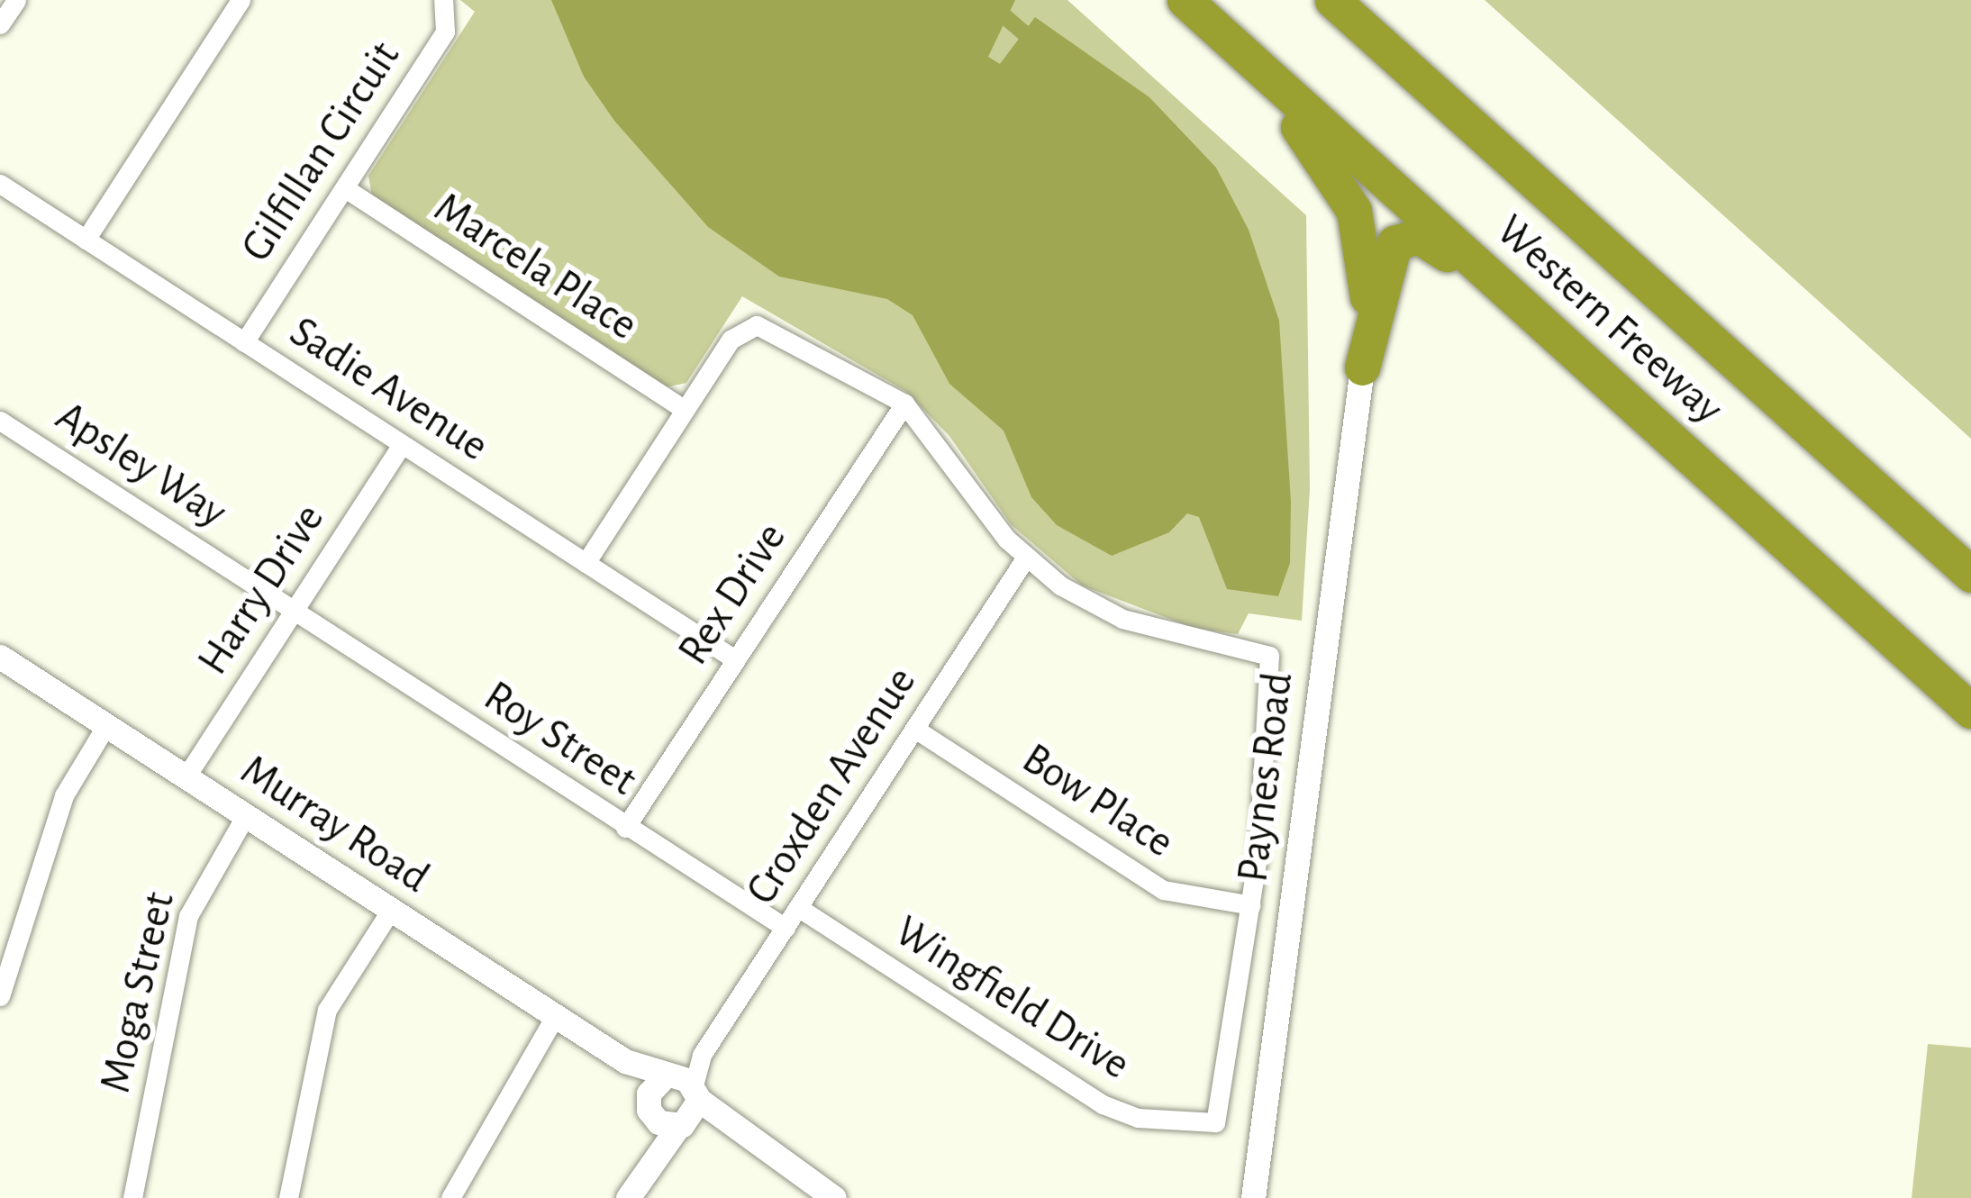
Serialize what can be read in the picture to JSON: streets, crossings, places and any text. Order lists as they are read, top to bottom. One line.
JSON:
{"streets":{"highway":["Western Freeway"],"street":["Gilfillan Circuit","Marcela Place","Sadie Avenue","Apsley Way","Harry Drive","Rex Drive","Roy Street","Paynes Road","Croxden Avenue","Bow Place","Murray Road","Moga Street","Wingfield Drive"]},"crossings":[["Gilfillan Circuit","Marcela Place"],["Gilfillan Circuit","Sadie Avenue"],["Marcela Place","Wingfield Drive"],["Sadie Avenue","Harry Drive"],["Sadie Avenue","Rex Drive"],["Sadie Avenue","Wingfield Drive"],["Apsley Way","Harry Drive"],["Apsley Way","Roy Street"],["Harry Drive","Roy Street"],["Harry Drive","Murray Road"],["Rex Drive","Roy Street"],["Rex Drive","Wingfield Drive"],["Roy Street","Croxden Avenue"],["Croxden Avenue","Bow Place"],["Croxden Avenue","Murray Road"],["Croxden Avenue","Wingfield Drive"],["Bow Place","Wingfield Drive"],["Murray Road","Moga Street"]]}
